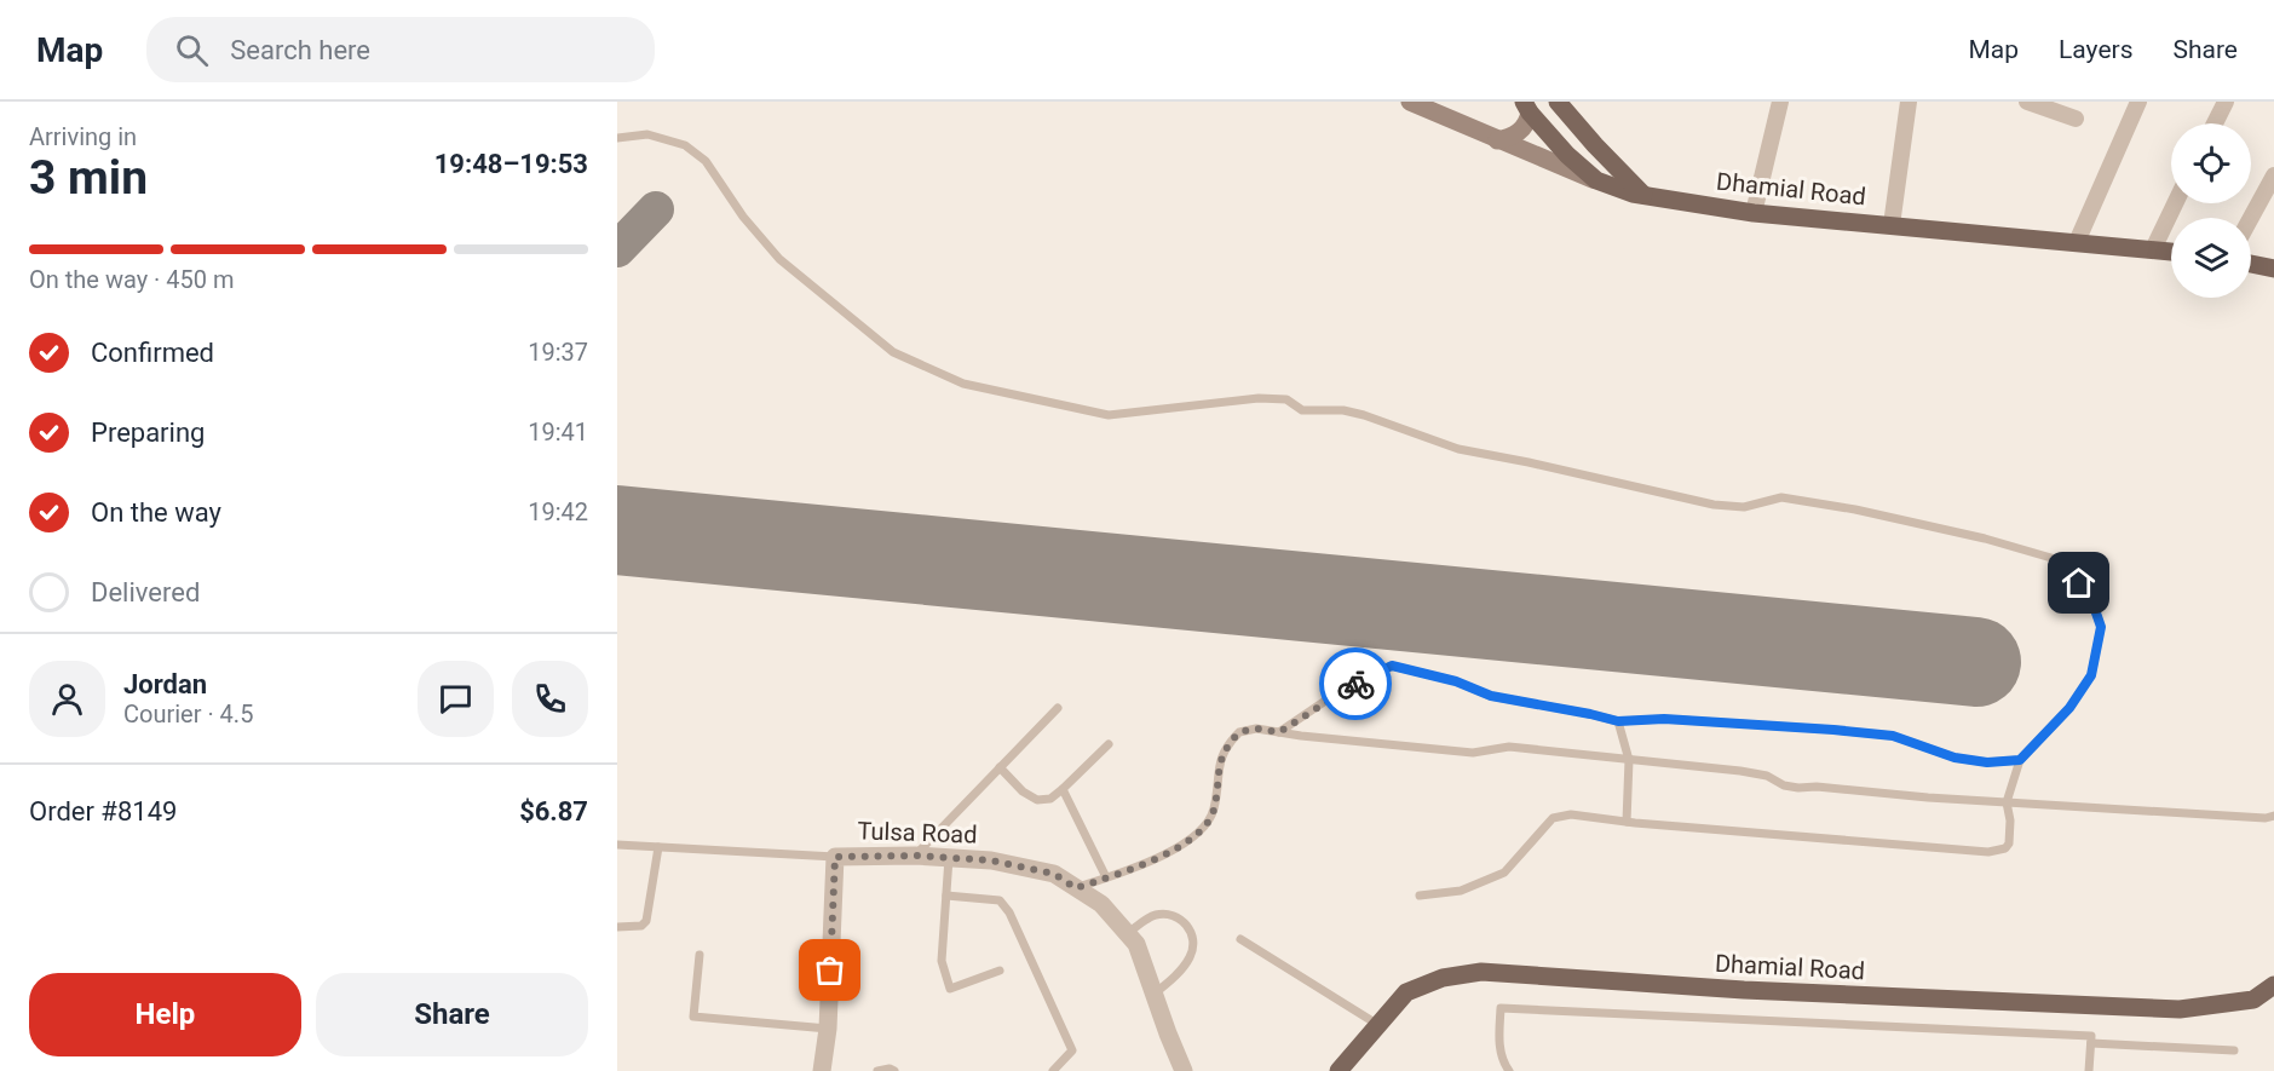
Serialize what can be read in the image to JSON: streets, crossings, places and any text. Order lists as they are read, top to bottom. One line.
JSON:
{"streets":{"main road":["Dhamial Road"],"street":["Tulsa Road"]},"page":{"header":"Map","search":"Search here","nav":["Map","Layers","Share"],"heading":["3 min","Arriving in","19:48–19:53"],"panel":["Jordan","Courier · 4.5","Order #8149","$6.87"],"bar":"On the way · 450 m","list":[["Confirmed","19:37"],["Preparing","19:41"],["On the way","19:42"],"Delivered"],"buttons":["Help","Share"]}}
